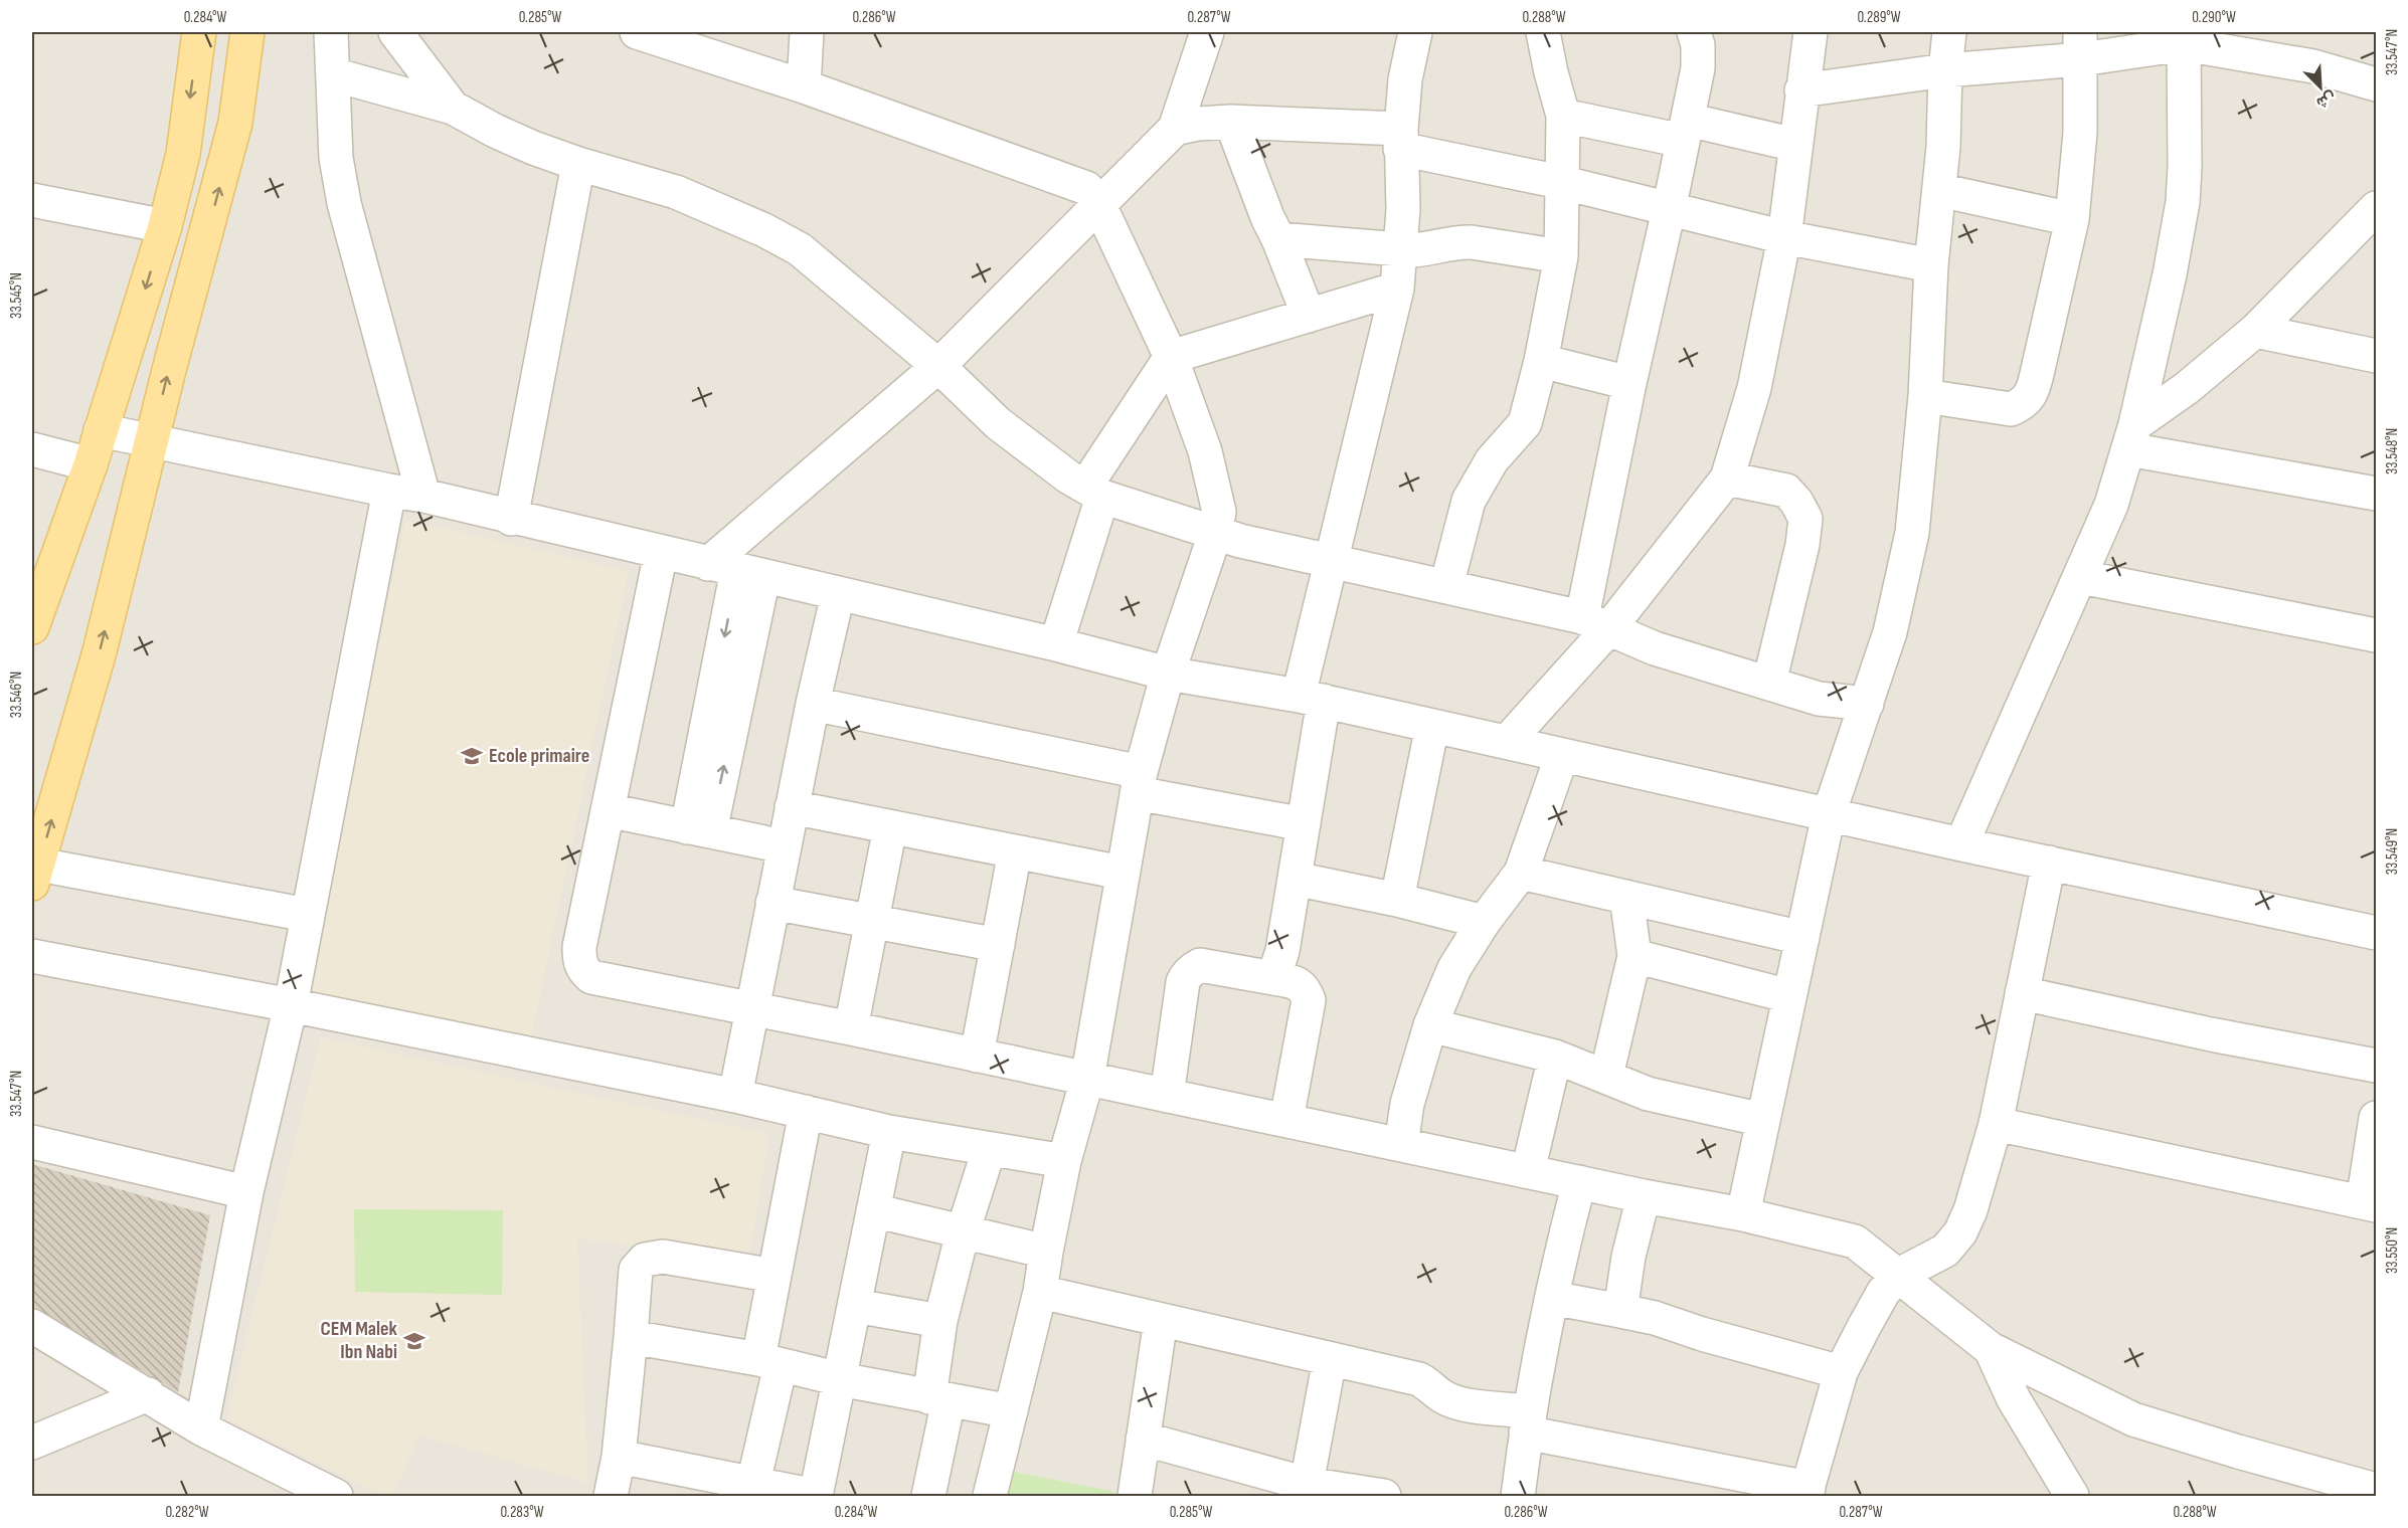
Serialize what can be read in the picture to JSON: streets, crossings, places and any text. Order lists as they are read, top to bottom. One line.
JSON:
{"places":{"school or university":["Ecole primaire","CEM Malek Ibn Nabi"]},"north":"bottom right","coordinates":["0.284°W","0.285°W","0.286°W","0.287°W","0.288°W","0.289°W","0.290°W","33.547°N","33.545°N","33.548°N","33.546°N","33.549°N","33.550°N","0.282°W","0.283°W"]}
